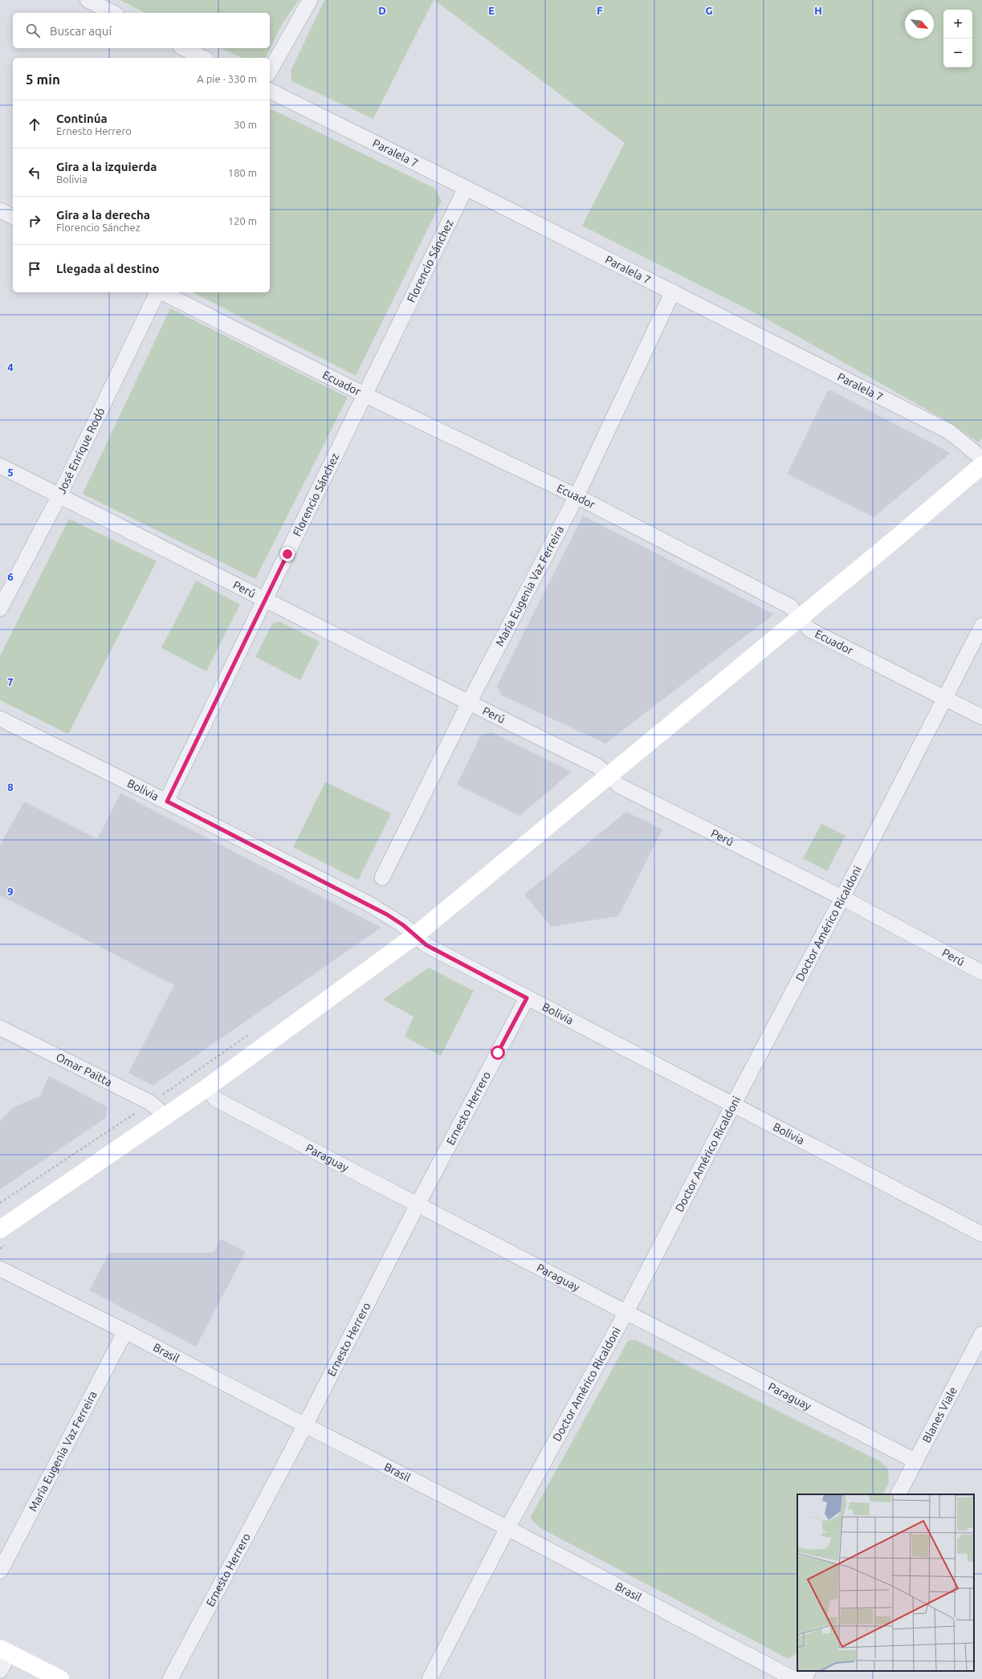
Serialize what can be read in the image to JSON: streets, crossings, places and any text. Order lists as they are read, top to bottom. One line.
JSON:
{"streets":{"street":["Paralela 7","Florencio Sánchez","Ecuador","José Enrique Rodó","María Eugenia Vaz Ferreira","Perú","Bolivia","Doctor Américo Ricaldoni","Omar Paitta","Ernesto Herrero","Paraguay","Brasil","Blanes Viale"]},"crossings":[["Paralela 7","Florencio Sánchez"],["Paralela 7","María Eugenia Vaz Ferreira"],["Florencio Sánchez","Ecuador"],["Florencio Sánchez","Perú"],["Florencio Sánchez","Bolivia"],["Ecuador","María Eugenia Vaz Ferreira"],["Ecuador","Doctor Américo Ricaldoni"],["José Enrique Rodó","Perú"],["María Eugenia Vaz Ferreira","Perú"],["María Eugenia Vaz Ferreira","Brasil"],["Perú","Doctor Américo Ricaldoni"],["Bolivia","Doctor Américo Ricaldoni"],["Bolivia","Ernesto Herrero"],["Doctor Américo Ricaldoni","Paraguay"],["Doctor Américo Ricaldoni","Brasil"],["Ernesto Herrero","Paraguay"],["Ernesto Herrero","Brasil"],["Paraguay","Blanes Viale"]],"north":"bottom right","page":{"map_buttons":["+","−"],"search":"Buscar aquí","heading":["5 min","A pie · 330 m"],"list":[["Continúa","Ernesto Herrero","30 m"],["Gira a la izquierda","Bolivia","180 m"],["Gira a la derecha","Florencio Sánchez","120 m"],"Llegada al destino"]},"grid":{"columns":["D","E","F","G","H"],"rows":["4","5","6","7","8","9"]}}
